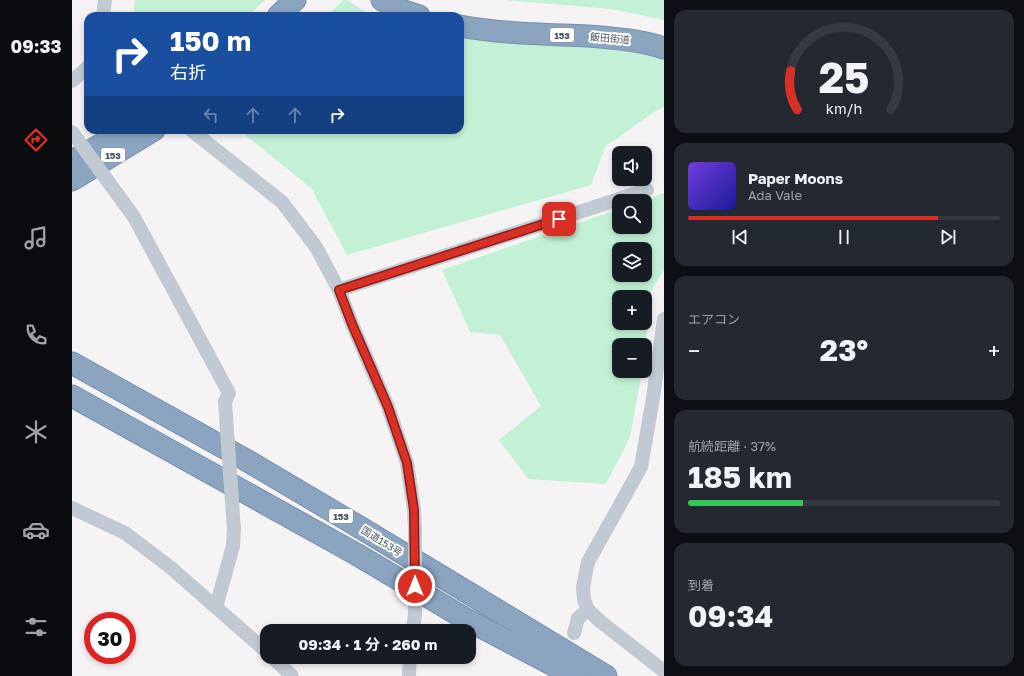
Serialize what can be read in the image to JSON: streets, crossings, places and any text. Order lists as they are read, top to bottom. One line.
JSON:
{"streets":{"highway":["153","飯田街道","国道153号"]},"page":{"tabs":"09:33","turn":["150 m","右折"],"map_buttons":["+","−"],"song":["Paper Moons","Ada Vale"],"tile":["エアコン",["航続距離 · 37%","185 km"],["到着","09:34"]],"heat":["−","23°","+"],"limit":"30","trip":"09:34 · 1 分 · 260 m","gauge":["25","km/h"]}}
